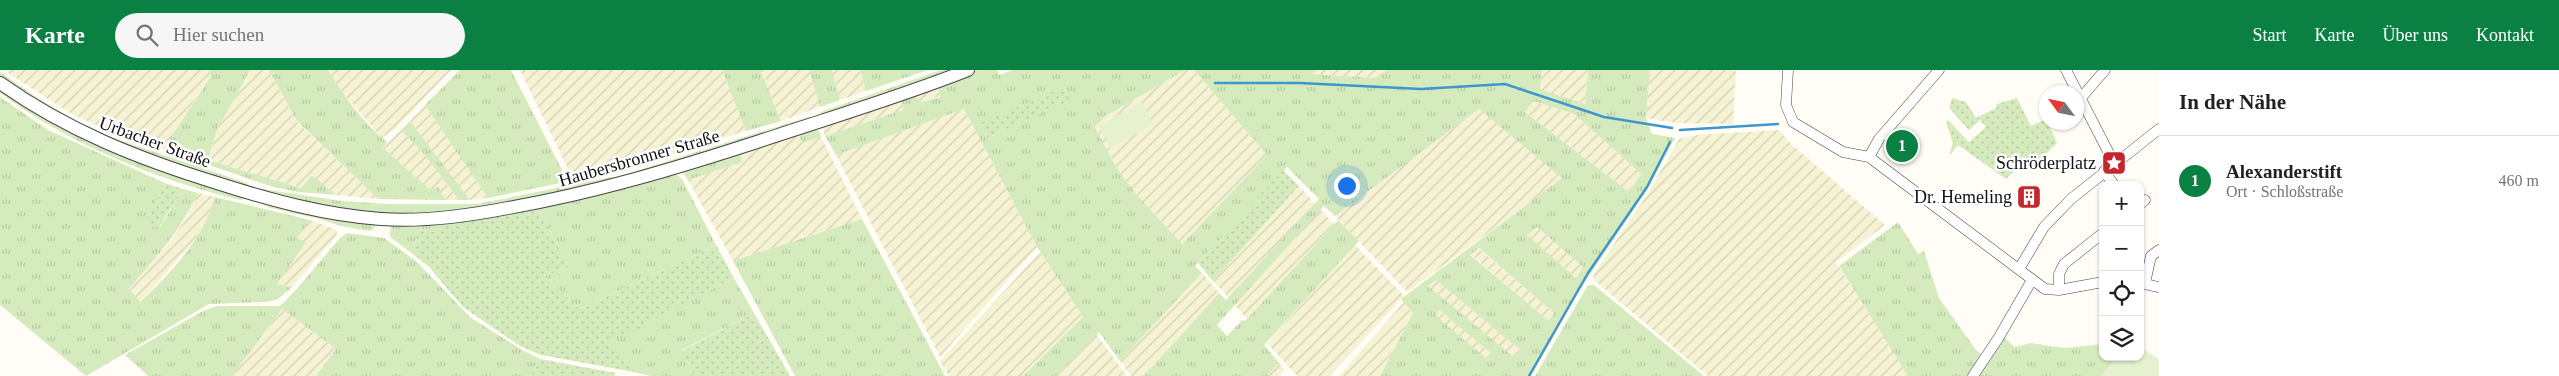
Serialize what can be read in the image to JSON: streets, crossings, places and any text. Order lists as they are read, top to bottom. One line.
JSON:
{"streets":{"street":["Urbacher Straße","Haubersbronner Straße"]},"crossings":[["Urbacher Straße","Haubersbronner Straße"]],"places":{"place":["Schröderplatz"],"building":["Dr. Hemeling"]},"north":"top left","page":{"header":"Karte","search":"Hier suchen","nav":["Start","Karte","Über uns","Kontakt"],"heading":"In der Nähe","pins":"1","list":[{"mark":"1","name":"Alexanderstift","note":"Ort · Schloßstraße","value":"460 m"}],"map_buttons":["+","−"]}}
